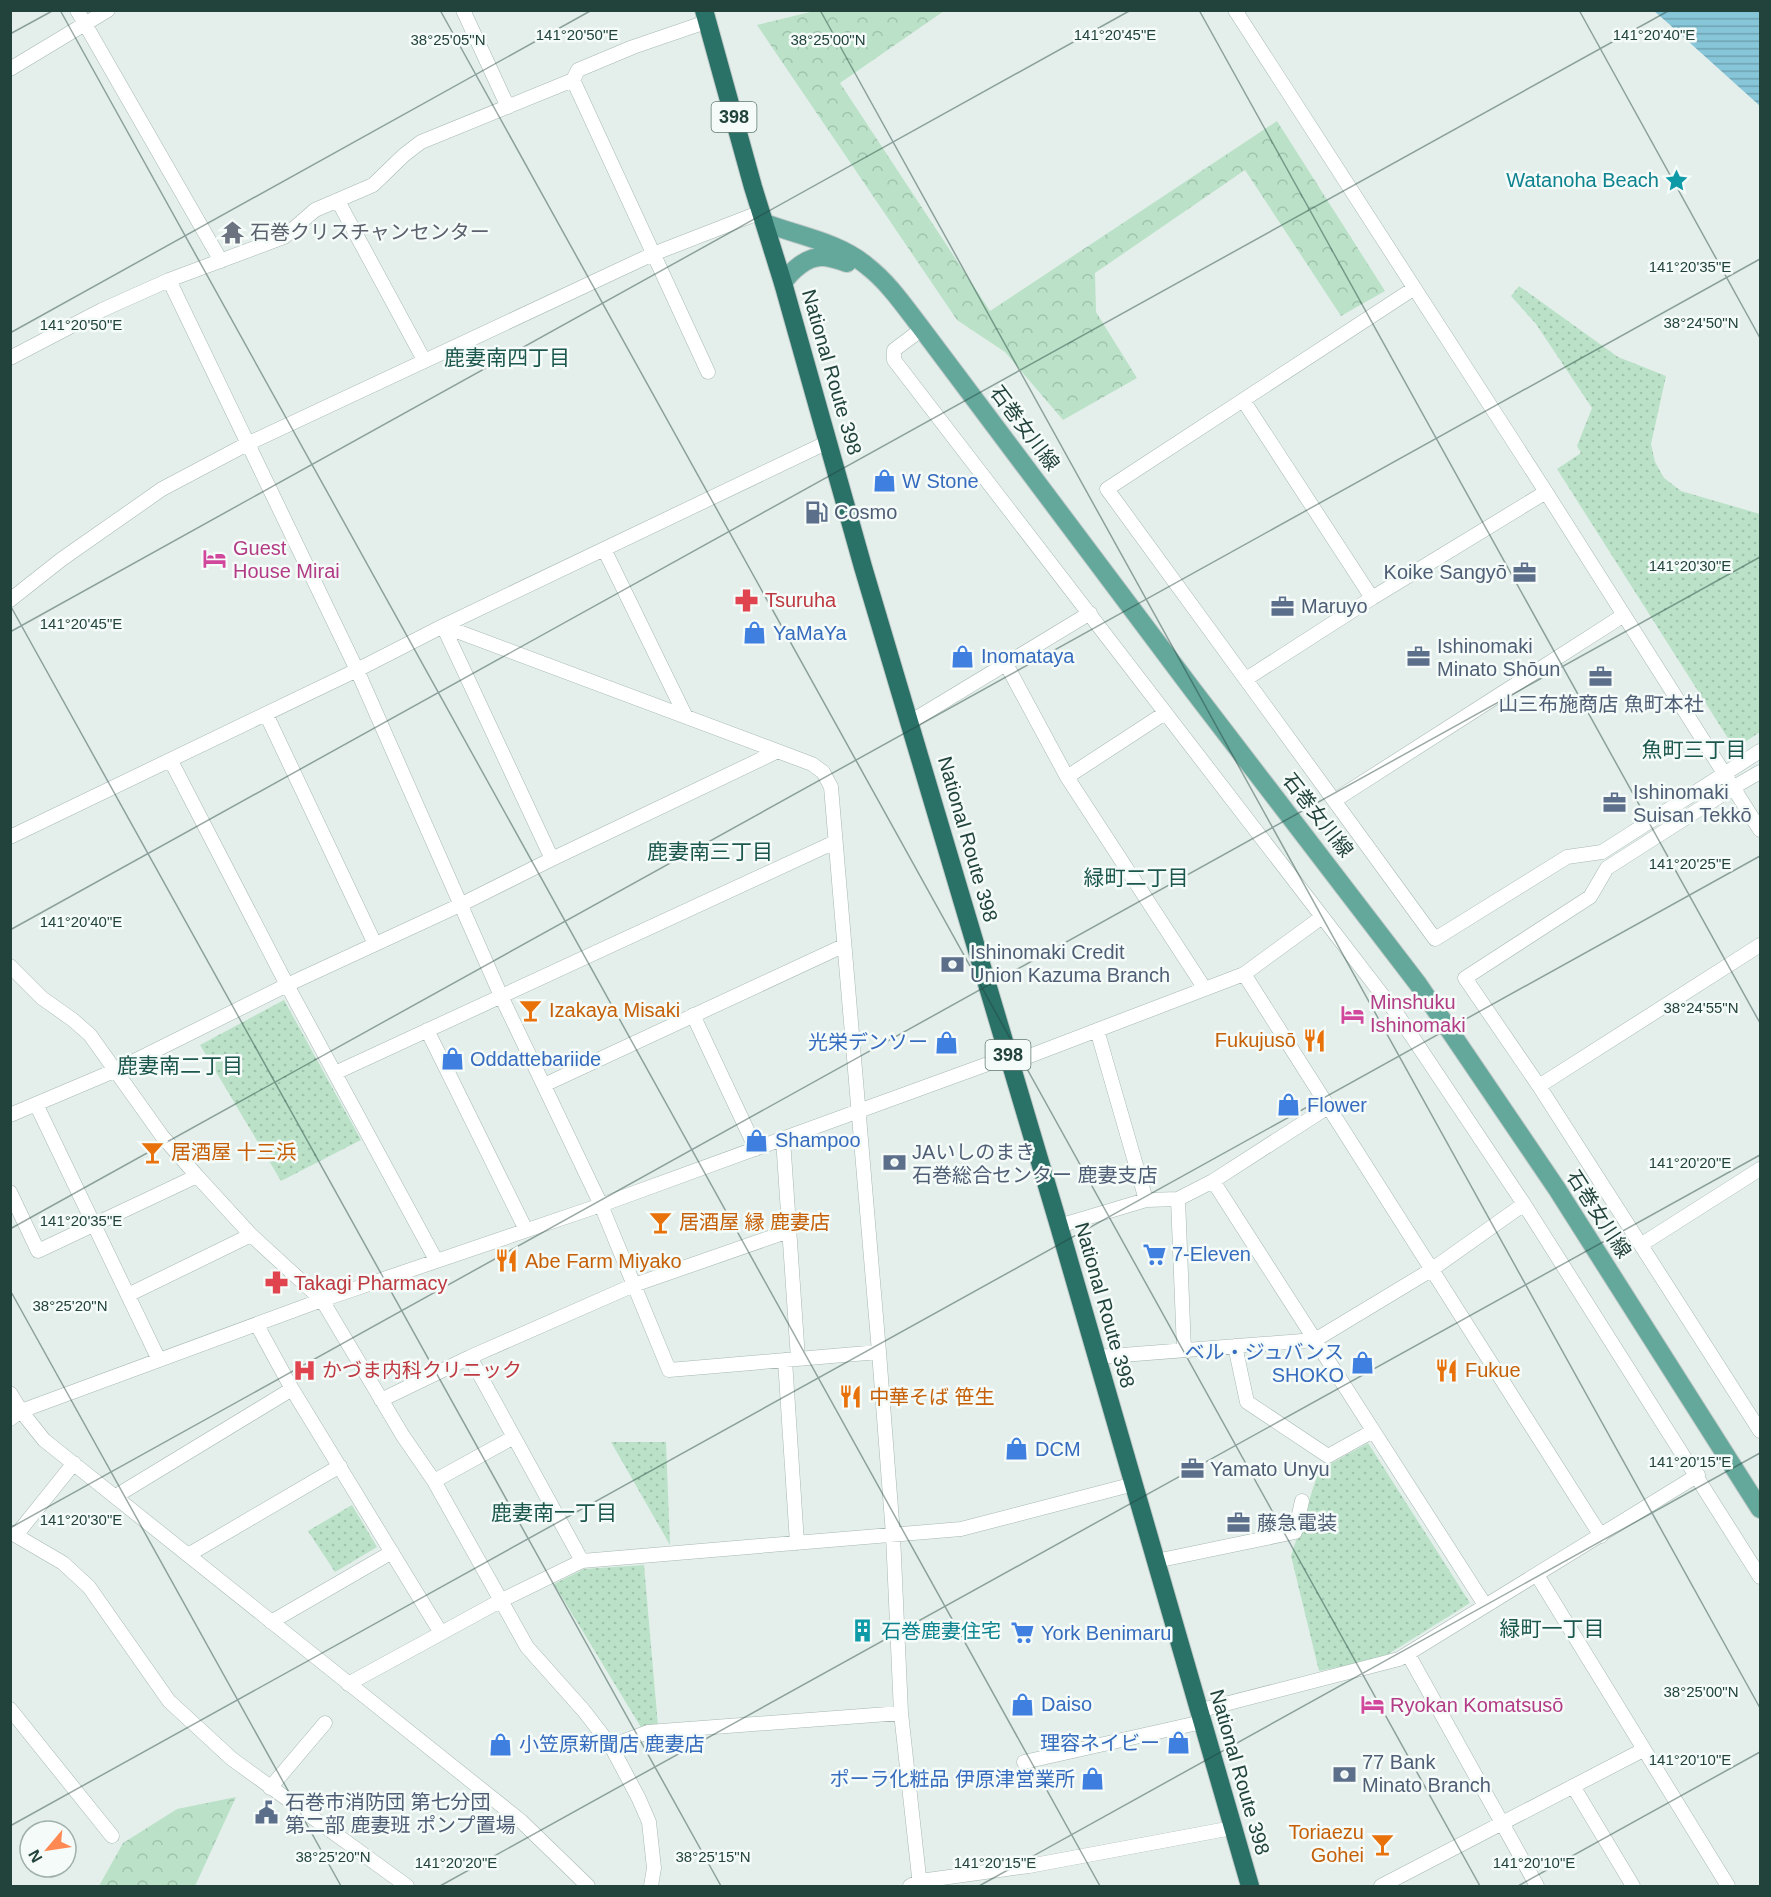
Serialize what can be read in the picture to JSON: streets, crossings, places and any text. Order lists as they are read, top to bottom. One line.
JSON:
{"streets":{"highway":["398","National Route 398"],"main road":["石巻女川線"]},"crossings":[["National Route 398","石巻女川線"]],"districts":["鹿妻南四丁目","魚町三丁目","鹿妻南三丁目","緑町二丁目","鹿妻南二丁目","鹿妻南一丁目","緑町一丁目"],"places":{"place":["Watanoha Beach"],"temple":["石巻クリスチャンセンター"],"shop":["W Stone","YaMaYa","Inomataya","光栄デンソー","Oddattebariide","Flower","Shampoo","ベル・ジュバンス SHOKO","DCM","Daiso","理容ネイビー","小笠原新聞店 鹿妻店","ポーラ化粧品 伊原津営業所"],"fuel station":["Cosmo"],"hotel":["Guest House Mirai","Minshuku Ishinomaki","Ryokan Komatsusō"],"office":["Koike Sangyō","Maruyo","Ishinomaki Minato Shōun","山三布施商店 魚町本社","Ishinomaki Suisan Tekkō","Yamato Unyu","藤急電装"],"pharmacy":["Tsuruha","Takagi Pharmacy"],"bank":["Ishinomaki Credit Union Kazuma Branch","JAいしのまき 石巻総合センター 鹿妻支店","77 Bank Minato Branch"],"bar":["Izakaya Misaki","居酒屋 十三浜","居酒屋 縁 鹿妻店","Toriaezu Gohei"],"restaurant":["Fukujusō","Abe Farm Miyako","Fukue","中華そば 笹生"],"supermarket":["7-Eleven","York Benimaru"],"hospital":["かづま内科クリニック"],"building":["石巻鹿妻住宅"],"public building":["石巻市消防団 第七分団 第二部 鹿妻班 ポンプ置場"]},"north":"bottom left","coordinates":["141°20'50\"E","141°20'45\"E","141°20'40\"E","38°25'05\"N","38°25'00\"N","141°20'35\"E","38°24'50\"N","141°20'30\"E","141°20'25\"E","38°24'55\"N","141°20'20\"E","38°25'20\"N","141°20'15\"E","141°20'10\"E","38°25'15\"N"]}
